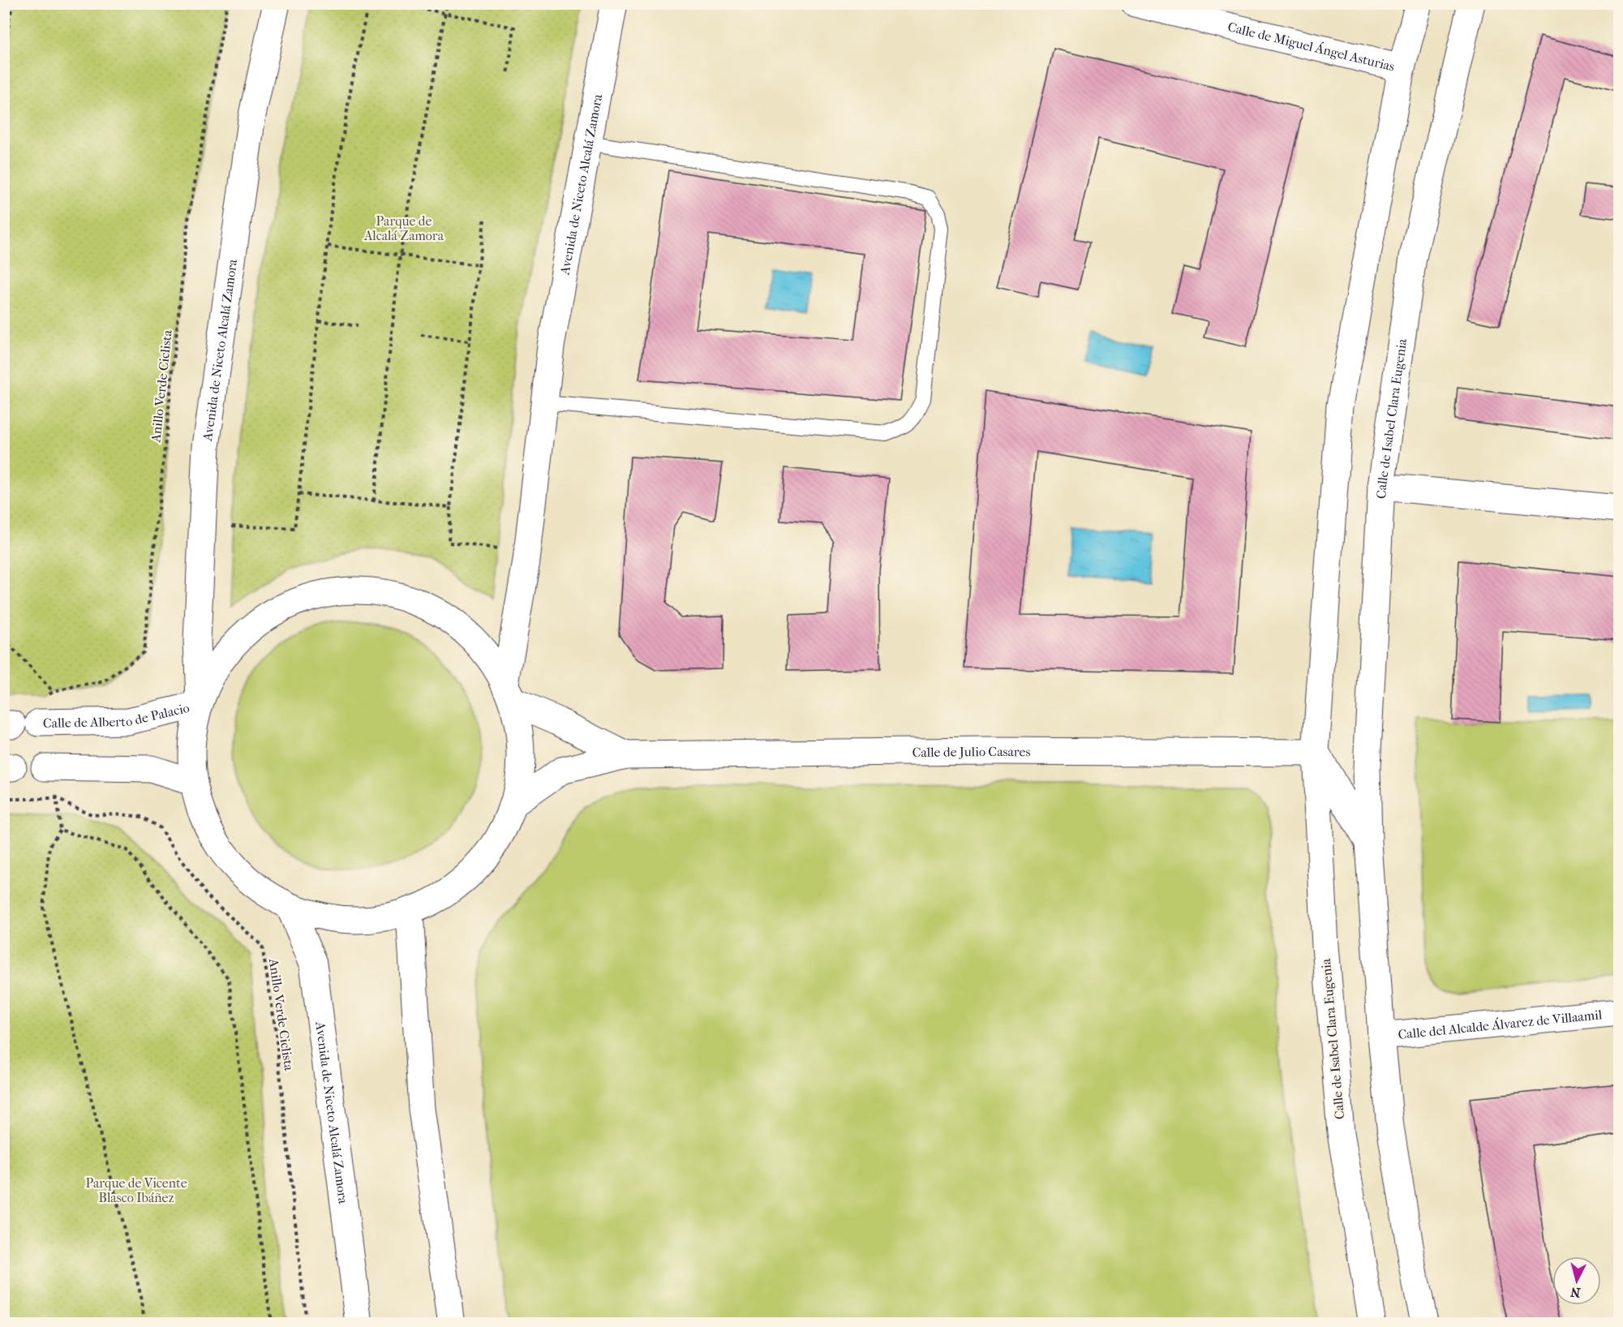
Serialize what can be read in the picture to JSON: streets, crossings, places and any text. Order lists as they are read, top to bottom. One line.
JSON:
{"streets":{"street":["Calle de Miguel Ángel Asturias","Avenida de Niceto Alcalá Zamora","Calle de Isabel Clara Eugenia","Calle de Alberto de Palacio","Calle de Julio Casares","Calle del Alcalde Álvarez de Villaamil"],"path":["Anillo Verde Ciclista"]},"crossings":[["Calle de Miguel Ángel Asturias","Calle de Isabel Clara Eugenia"],["Avenida de Niceto Alcalá Zamora","Calle de Alberto de Palacio"],["Avenida de Niceto Alcalá Zamora","Calle de Julio Casares"],["Anillo Verde Ciclista","Calle de Alberto de Palacio"],["Calle de Isabel Clara Eugenia","Calle de Julio Casares"],["Calle de Isabel Clara Eugenia","Calle del Alcalde Álvarez de Villaamil"]],"parks":["Parque de Alcalá Zamora","Parque de Vicente Blasco Ibáñez"],"north":"bottom"}
